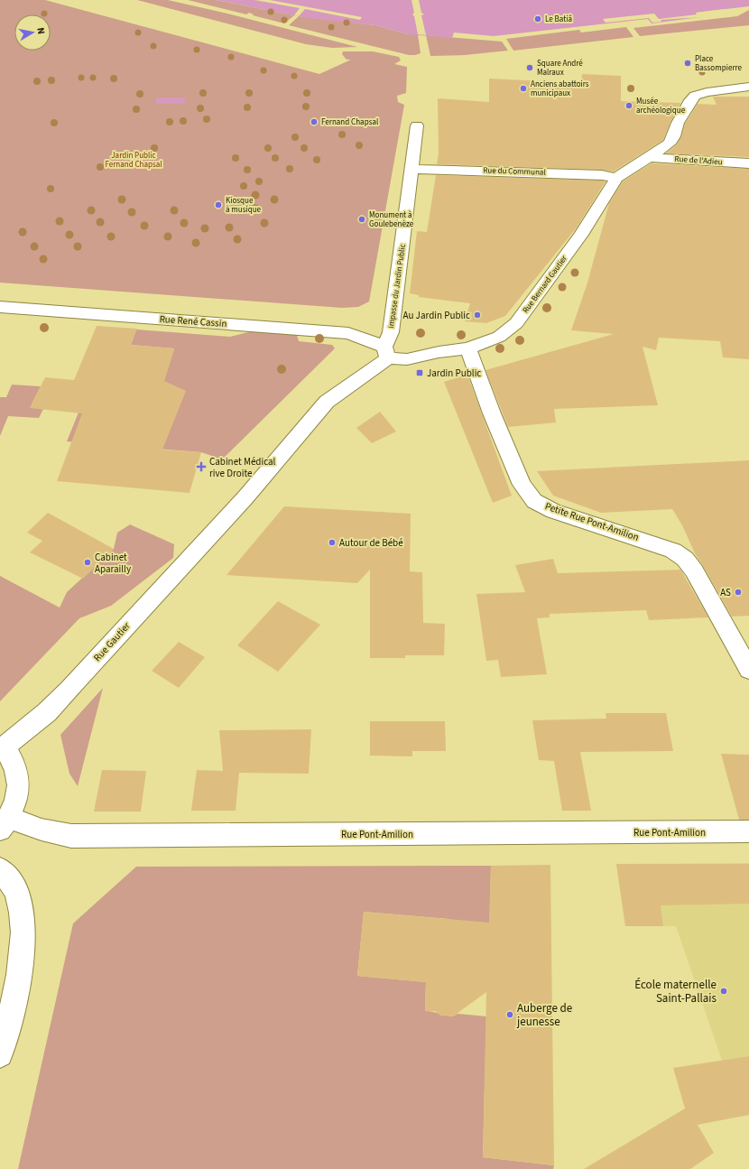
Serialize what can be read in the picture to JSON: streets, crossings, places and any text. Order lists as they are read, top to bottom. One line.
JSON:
{"streets":{"street":["Rue de l'Adieu","Rue du Communal","Rue Bernard Gautier","Impasse du Jardin Public","Rue René Cassin","Petite Rue Pont-Amilion","Rue Gautier","Rue Pont-Amilion"]},"crossings":[["Rue de l'Adieu","Rue Bernard Gautier"],["Rue du Communal","Rue Bernard Gautier"],["Rue du Communal","Impasse du Jardin Public"],["Rue Bernard Gautier","Impasse du Jardin Public"],["Rue Bernard Gautier","Rue René Cassin"],["Rue Bernard Gautier","Petite Rue Pont-Amilion"],["Rue Bernard Gautier","Rue Gautier"],["Impasse du Jardin Public","Rue René Cassin"],["Impasse du Jardin Public","Rue Gautier"],["Rue René Cassin","Rue Gautier"]],"parks":["Jardin Public Fernand Chapsal"],"places":{"other":["Le Batiâ","Place Bassompierre","Square André Malraux","Anciens abattoirs municipaux","Musée archéologique","Fernand Chapsal","Kiosque à musique","Monument à Goulebenèze","Au Jardin Public","Autour de Bébé","Cabinet Aparailly","AS","École maternelle Saint-Pallais","Auberge de jeunesse"],"transit":["Jardin Public"],"health":["Cabinet Médical rive Droite"]},"north":"right"}
